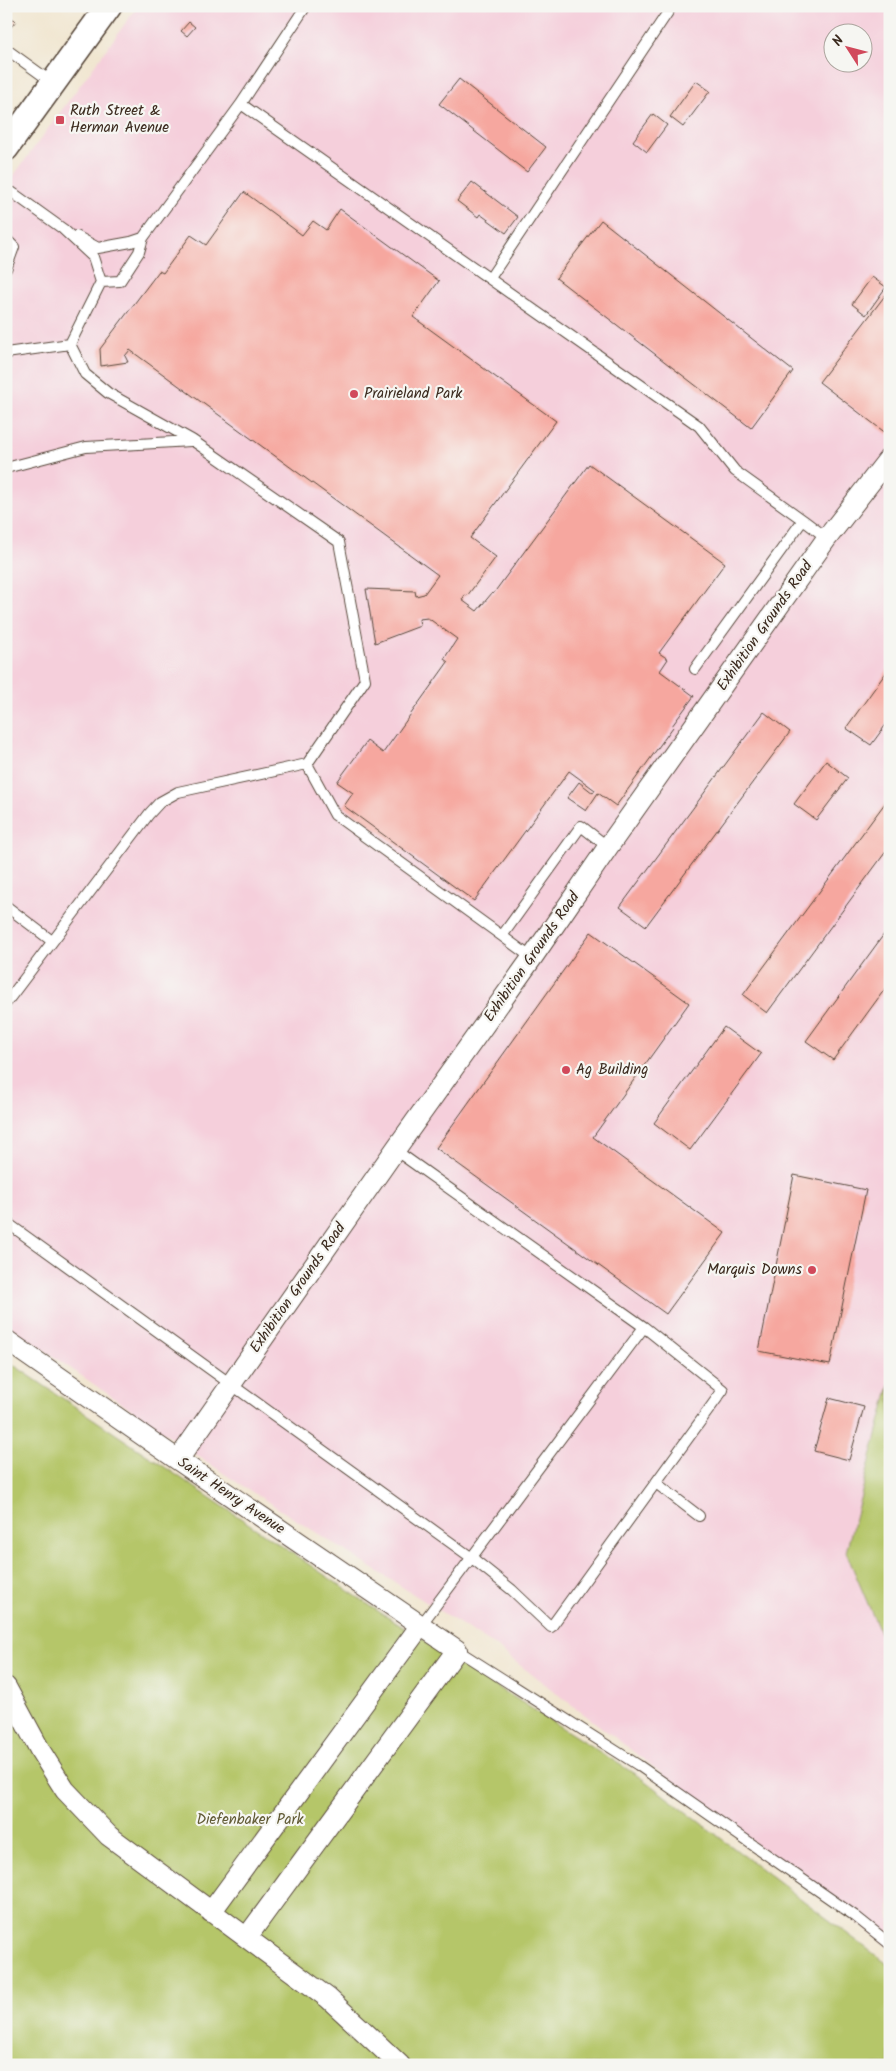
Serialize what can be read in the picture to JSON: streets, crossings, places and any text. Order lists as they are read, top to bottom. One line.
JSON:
{"streets":{"street":["Exhibition Grounds Road","Saint Henry Avenue"]},"crossings":[["Exhibition Grounds Road","Saint Henry Avenue"]],"parks":["Diefenbaker Park"],"places":{"transit":["Ruth Street & Herman Avenue"],"other":["Prairieland Park","Ag Building","Marquis Downs"]},"north":"top left"}
